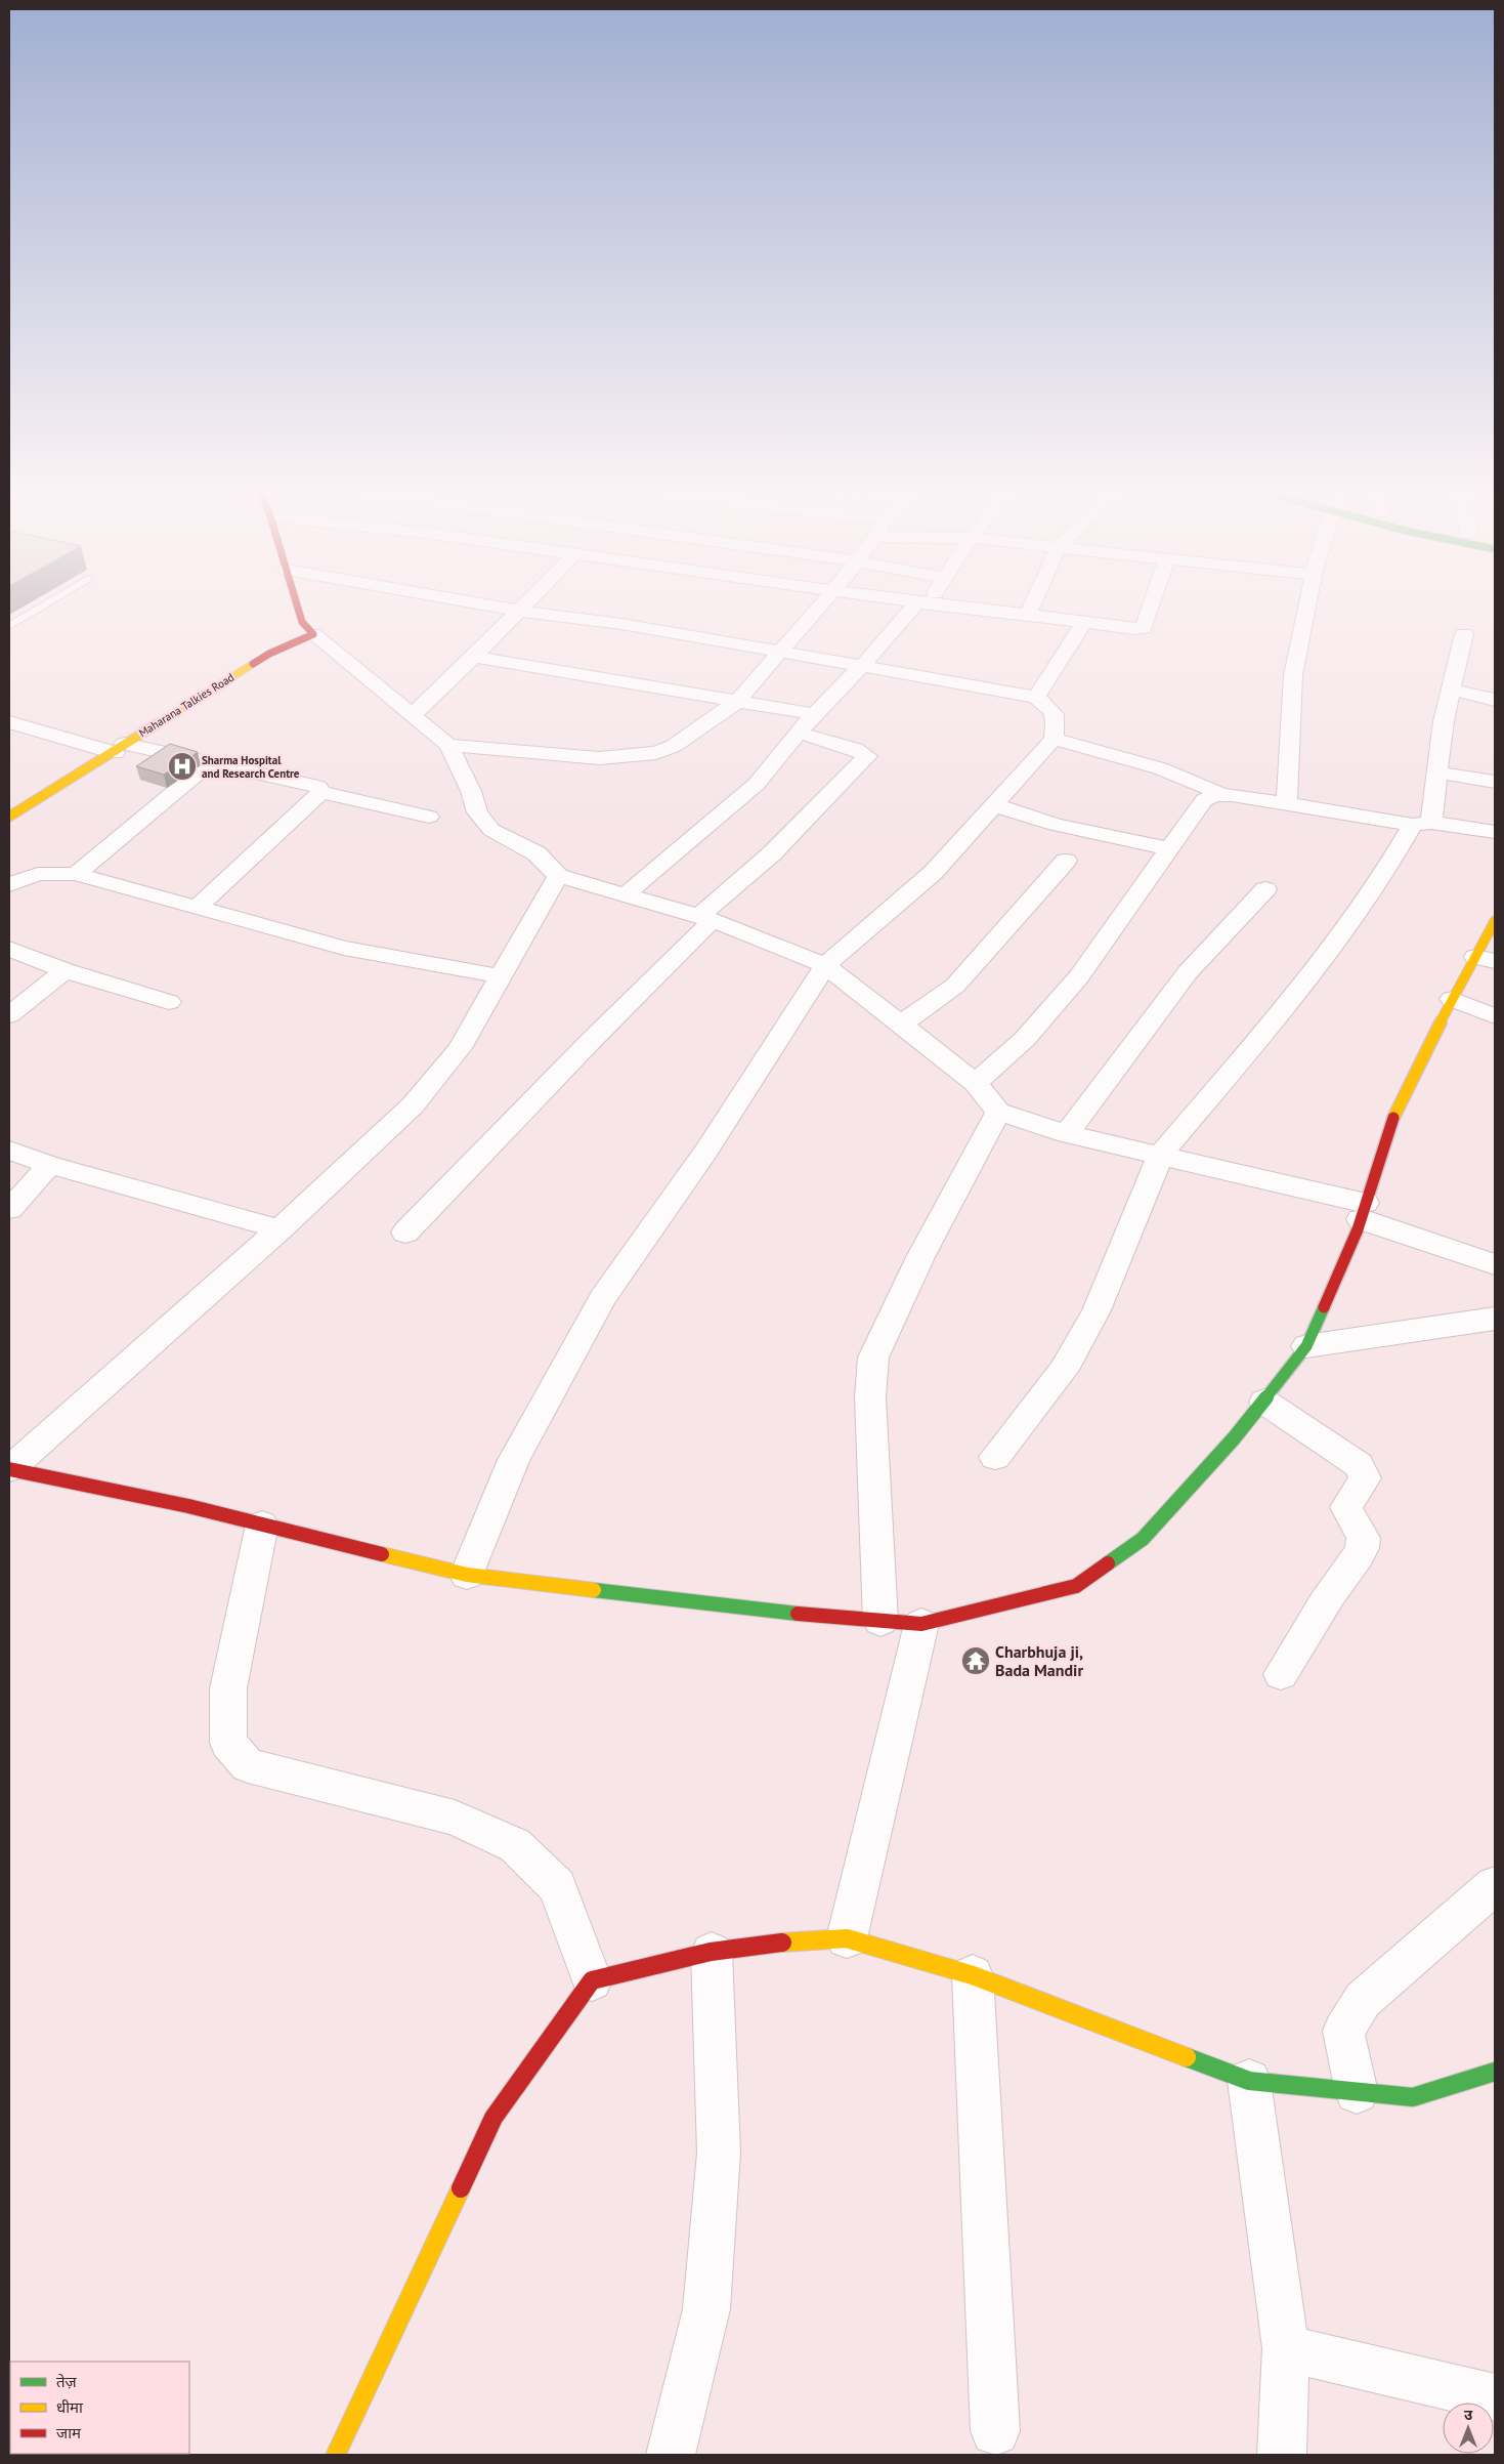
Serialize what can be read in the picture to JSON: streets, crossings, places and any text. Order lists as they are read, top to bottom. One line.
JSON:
{"streets":{"street":["Maharana Talkies Road"]},"places":{"hospital":["Sharma Hospital and Research Centre"],"temple":["Charbhuja ji, Bada Mandir"]},"legend":["तेज़","धीमा","जाम"],"north":"top"}
